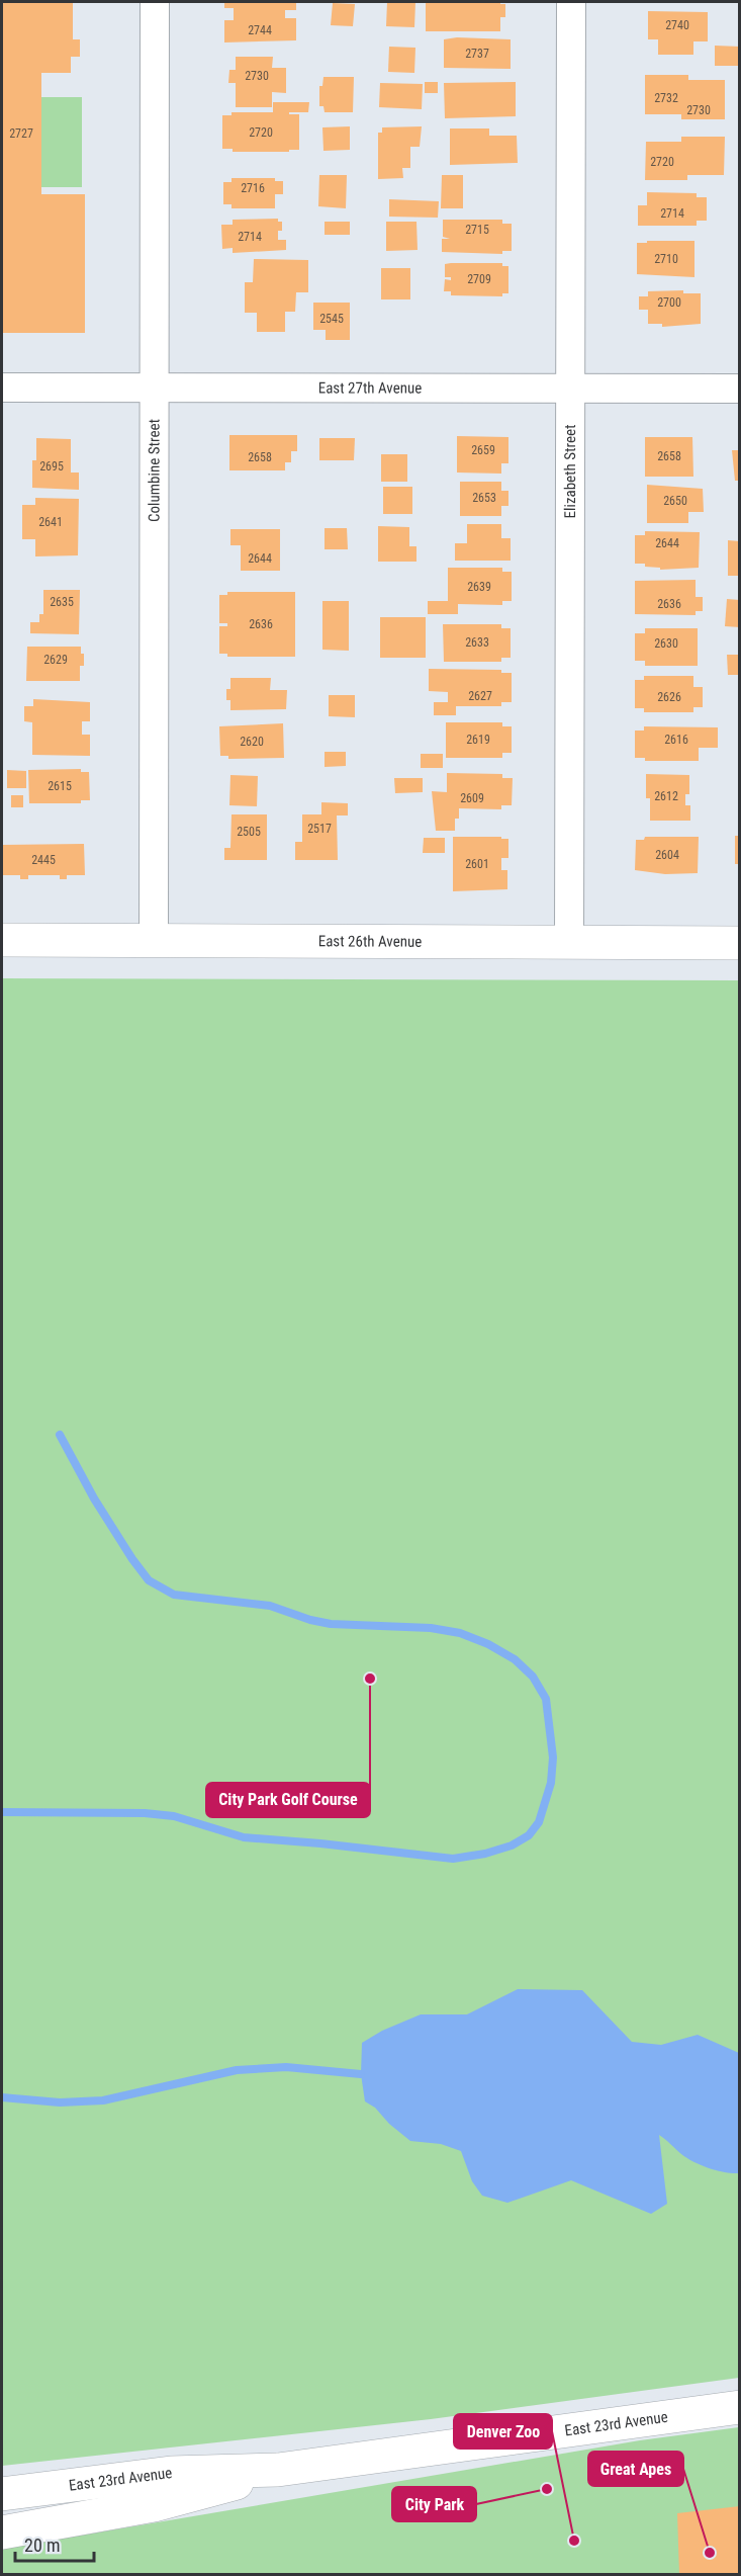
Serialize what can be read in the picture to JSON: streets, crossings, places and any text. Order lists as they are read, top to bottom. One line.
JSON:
{"streets":{"main road":["East 26th Avenue","East 23rd Avenue"],"street":["East 27th Avenue","Columbine Street","Elizabeth Street"]},"crossings":[["East 27th Avenue","Columbine Street"],["East 27th Avenue","Elizabeth Street"],["Columbine Street","East 26th Avenue"],["Elizabeth Street","East 26th Avenue"]],"places":["City Park Golf Course","City Park","Denver Zoo","Great Apes"],"house_numbers":["2740","2744","2737","2730","2732","2730","2720","2727","2720","2716","2714","2715","2714","2710","2709","2700","2545","2659","2658","2658","2695","2653","2650","2641","2644","2644","2639","2635","2636","2636","2633","2630","2629","2627","2626","2619","2616","2620","2615","2612","2609","2517","2505","2604","2445","2601"],"scale_bar":"20 m"}
